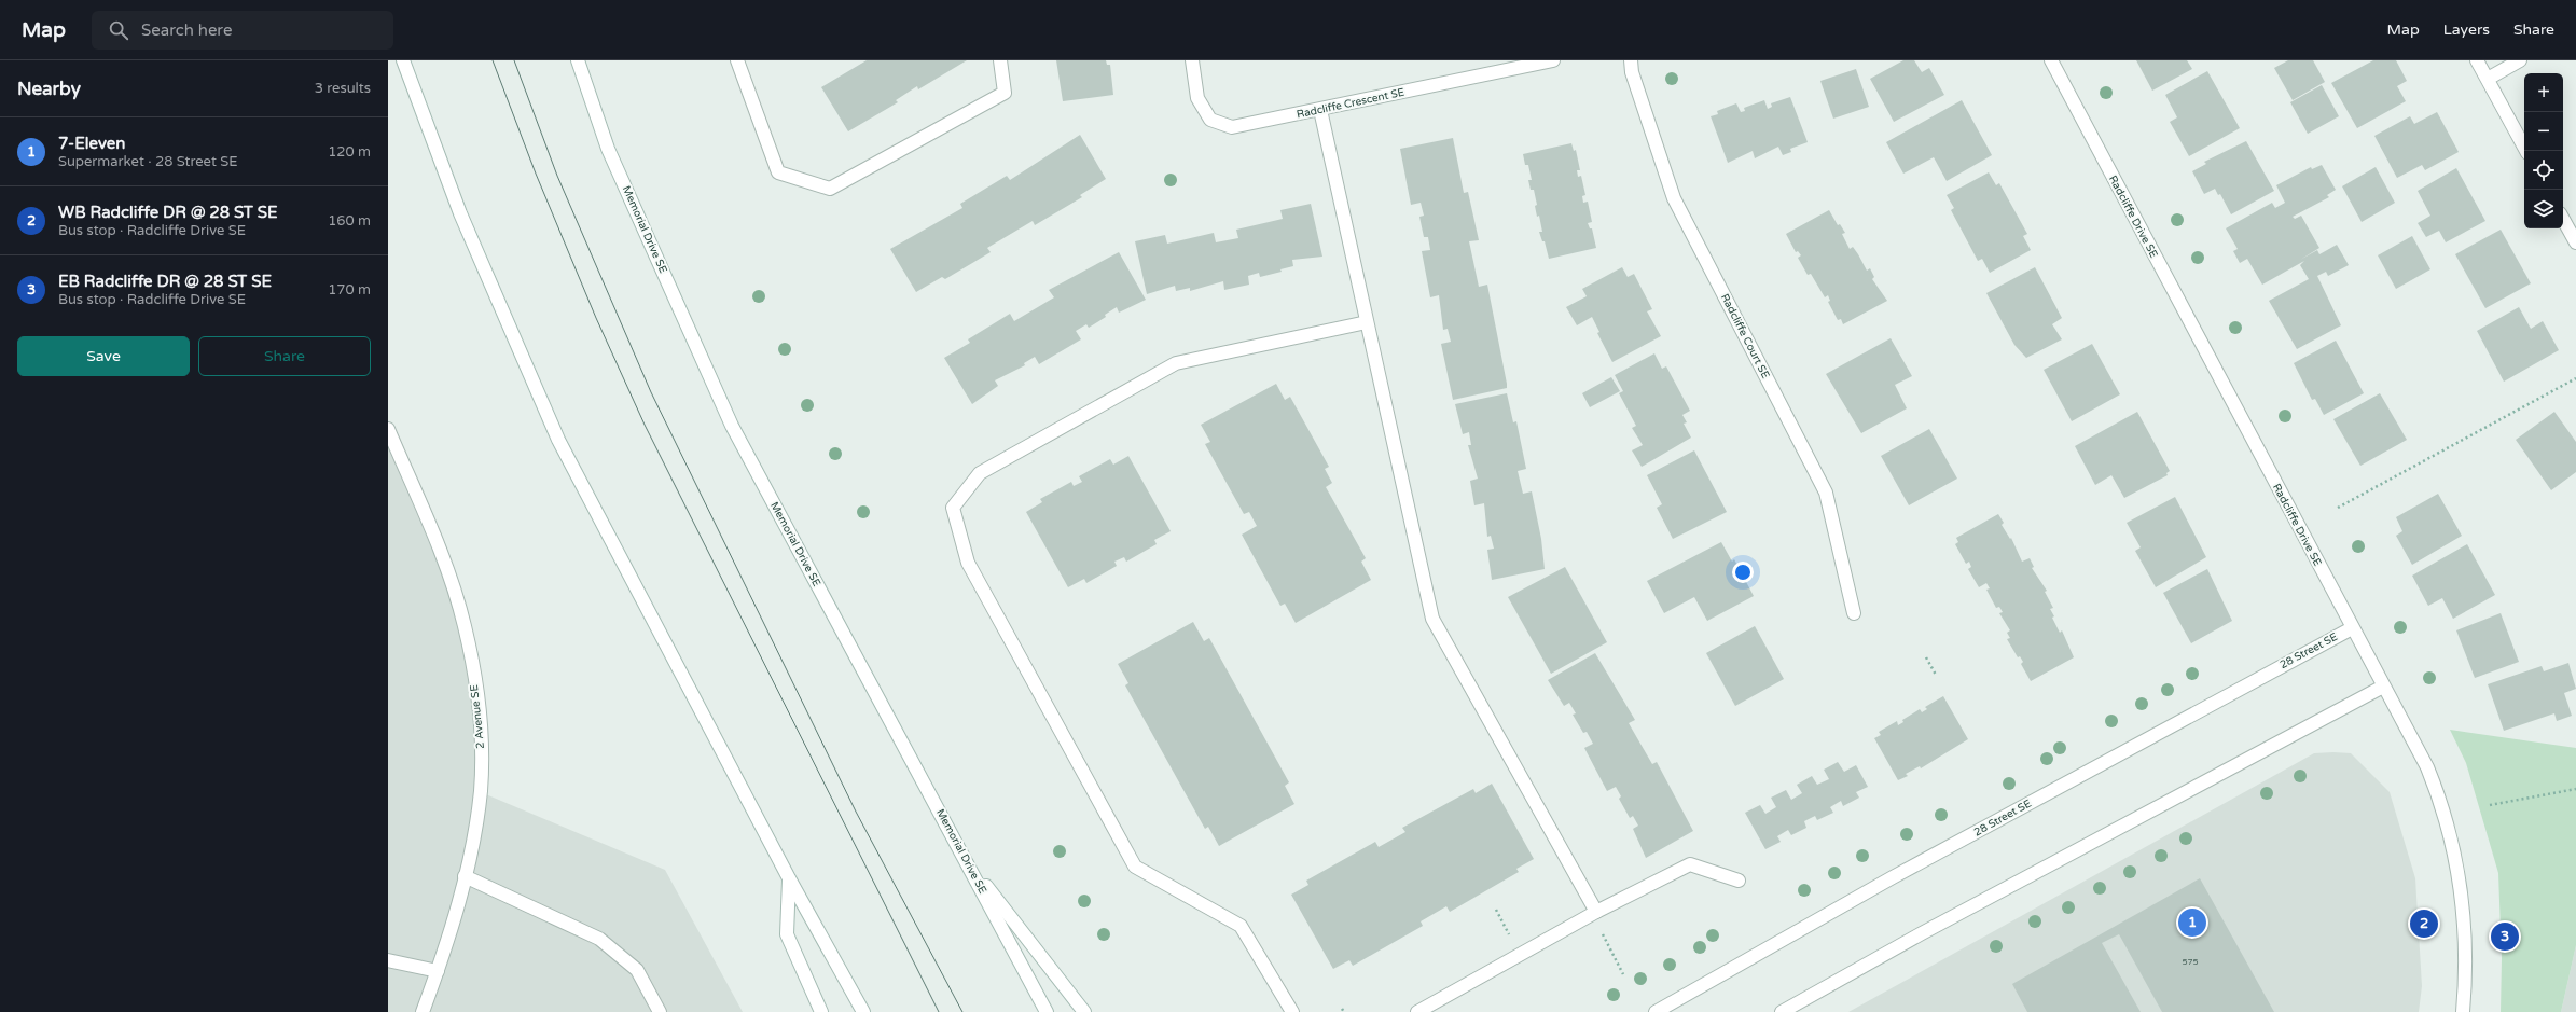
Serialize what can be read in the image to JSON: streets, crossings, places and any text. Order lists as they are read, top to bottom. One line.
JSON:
{"streets":{"street":["Radcliffe Crescent SE","Radcliffe Drive SE","Memorial Drive SE","Radcliffe Court SE","28 Street SE","2 Avenue SE"]},"crossings":[["Radcliffe Drive SE","28 Street SE"]],"house_numbers":["575"],"page":{"header":"Map","search":"Search here","nav":["Map","Layers","Share"],"heading":["Nearby","3 results"],"map_buttons":["+","−"],"list":[{"mark":"1","name":"7-Eleven","note":"Supermarket · 28 Street SE","value":"120 m"},{"mark":"2","name":"WB Radcliffe DR @ 28 ST SE","note":"Bus stop · Radcliffe Drive SE","value":"160 m"},{"mark":"3","name":"EB Radcliffe DR @ 28 ST SE","note":"Bus stop · Radcliffe Drive SE","value":"170 m"}],"buttons":["Save","Share"],"pins":["1","2","3"]}}
